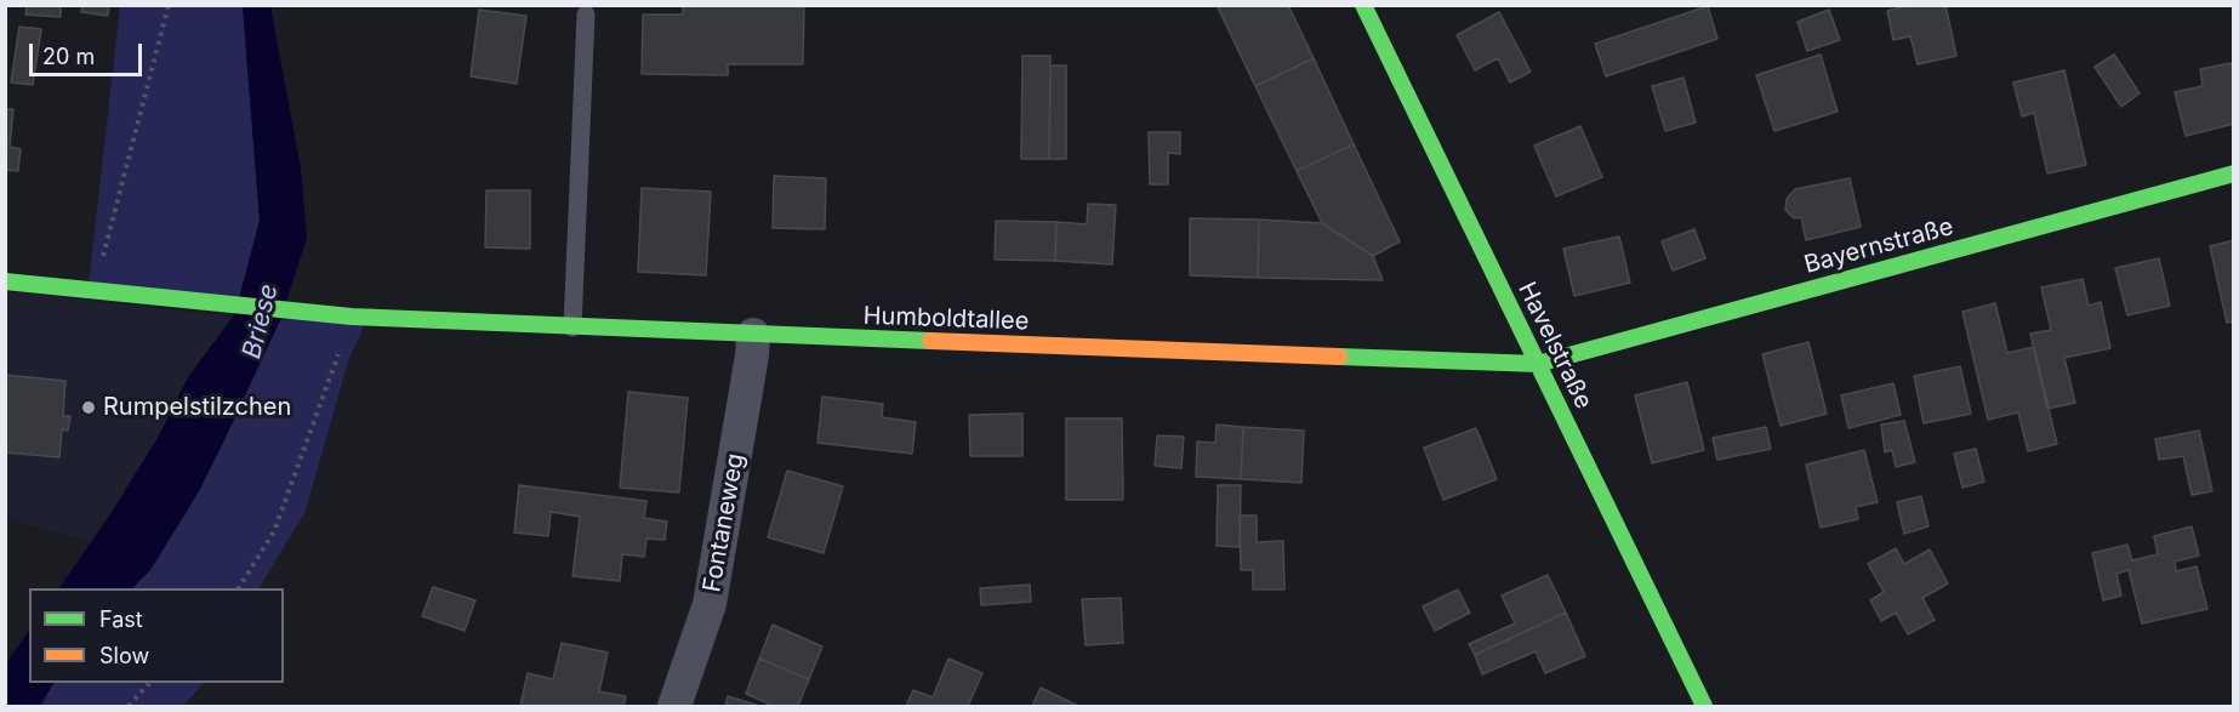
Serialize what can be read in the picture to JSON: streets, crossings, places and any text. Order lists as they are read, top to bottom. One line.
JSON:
{"streets":{"street":["Bayernstraße","Humboldtallee","Havelstraße","Fontaneweg"]},"crossings":[["Bayernstraße","Humboldtallee"],["Bayernstraße","Havelstraße"],["Humboldtallee","Havelstraße"],["Humboldtallee","Fontaneweg"]],"water":["Briese"],"places":["Rumpelstilzchen"],"legend":["Fast","Slow"],"scale_bar":"20 m"}
